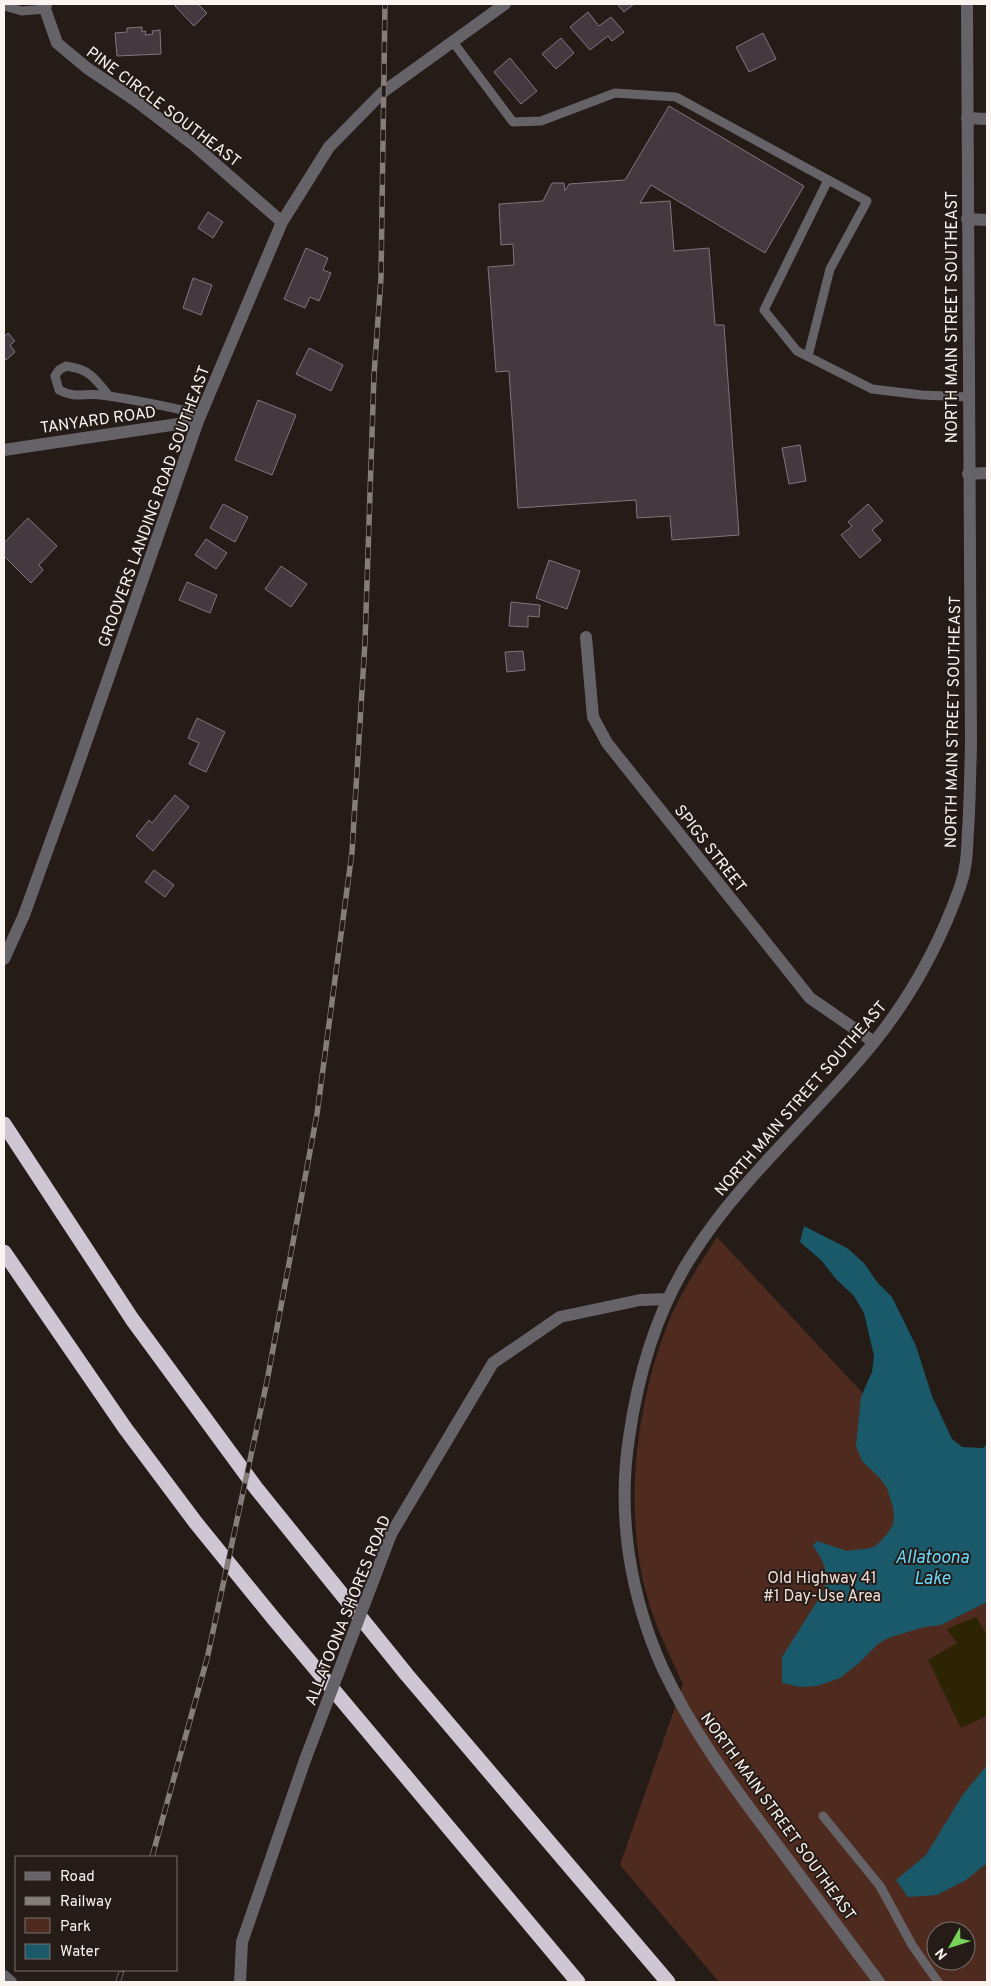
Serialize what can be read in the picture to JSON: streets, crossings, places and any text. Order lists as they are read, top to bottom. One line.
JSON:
{"streets":{"street":["PINE CIRCLE SOUTHEAST","NORTH MAIN STREET SOUTHEAST","TANYARD ROAD","GROOVERS LANDING ROAD SOUTHEAST","SPIGS STREET","ALLATOONA SHORES ROAD"]},"crossings":[["PINE CIRCLE SOUTHEAST","GROOVERS LANDING ROAD SOUTHEAST"],["NORTH MAIN STREET SOUTHEAST","SPIGS STREET"],["NORTH MAIN STREET SOUTHEAST","ALLATOONA SHORES ROAD"],["TANYARD ROAD","GROOVERS LANDING ROAD SOUTHEAST"]],"water":["Allatoona Lake"],"parks":["Old Highway 41 #1 Day-Use Area"],"legend":["Road","Railway","Park","Water"],"north":"bottom left"}
